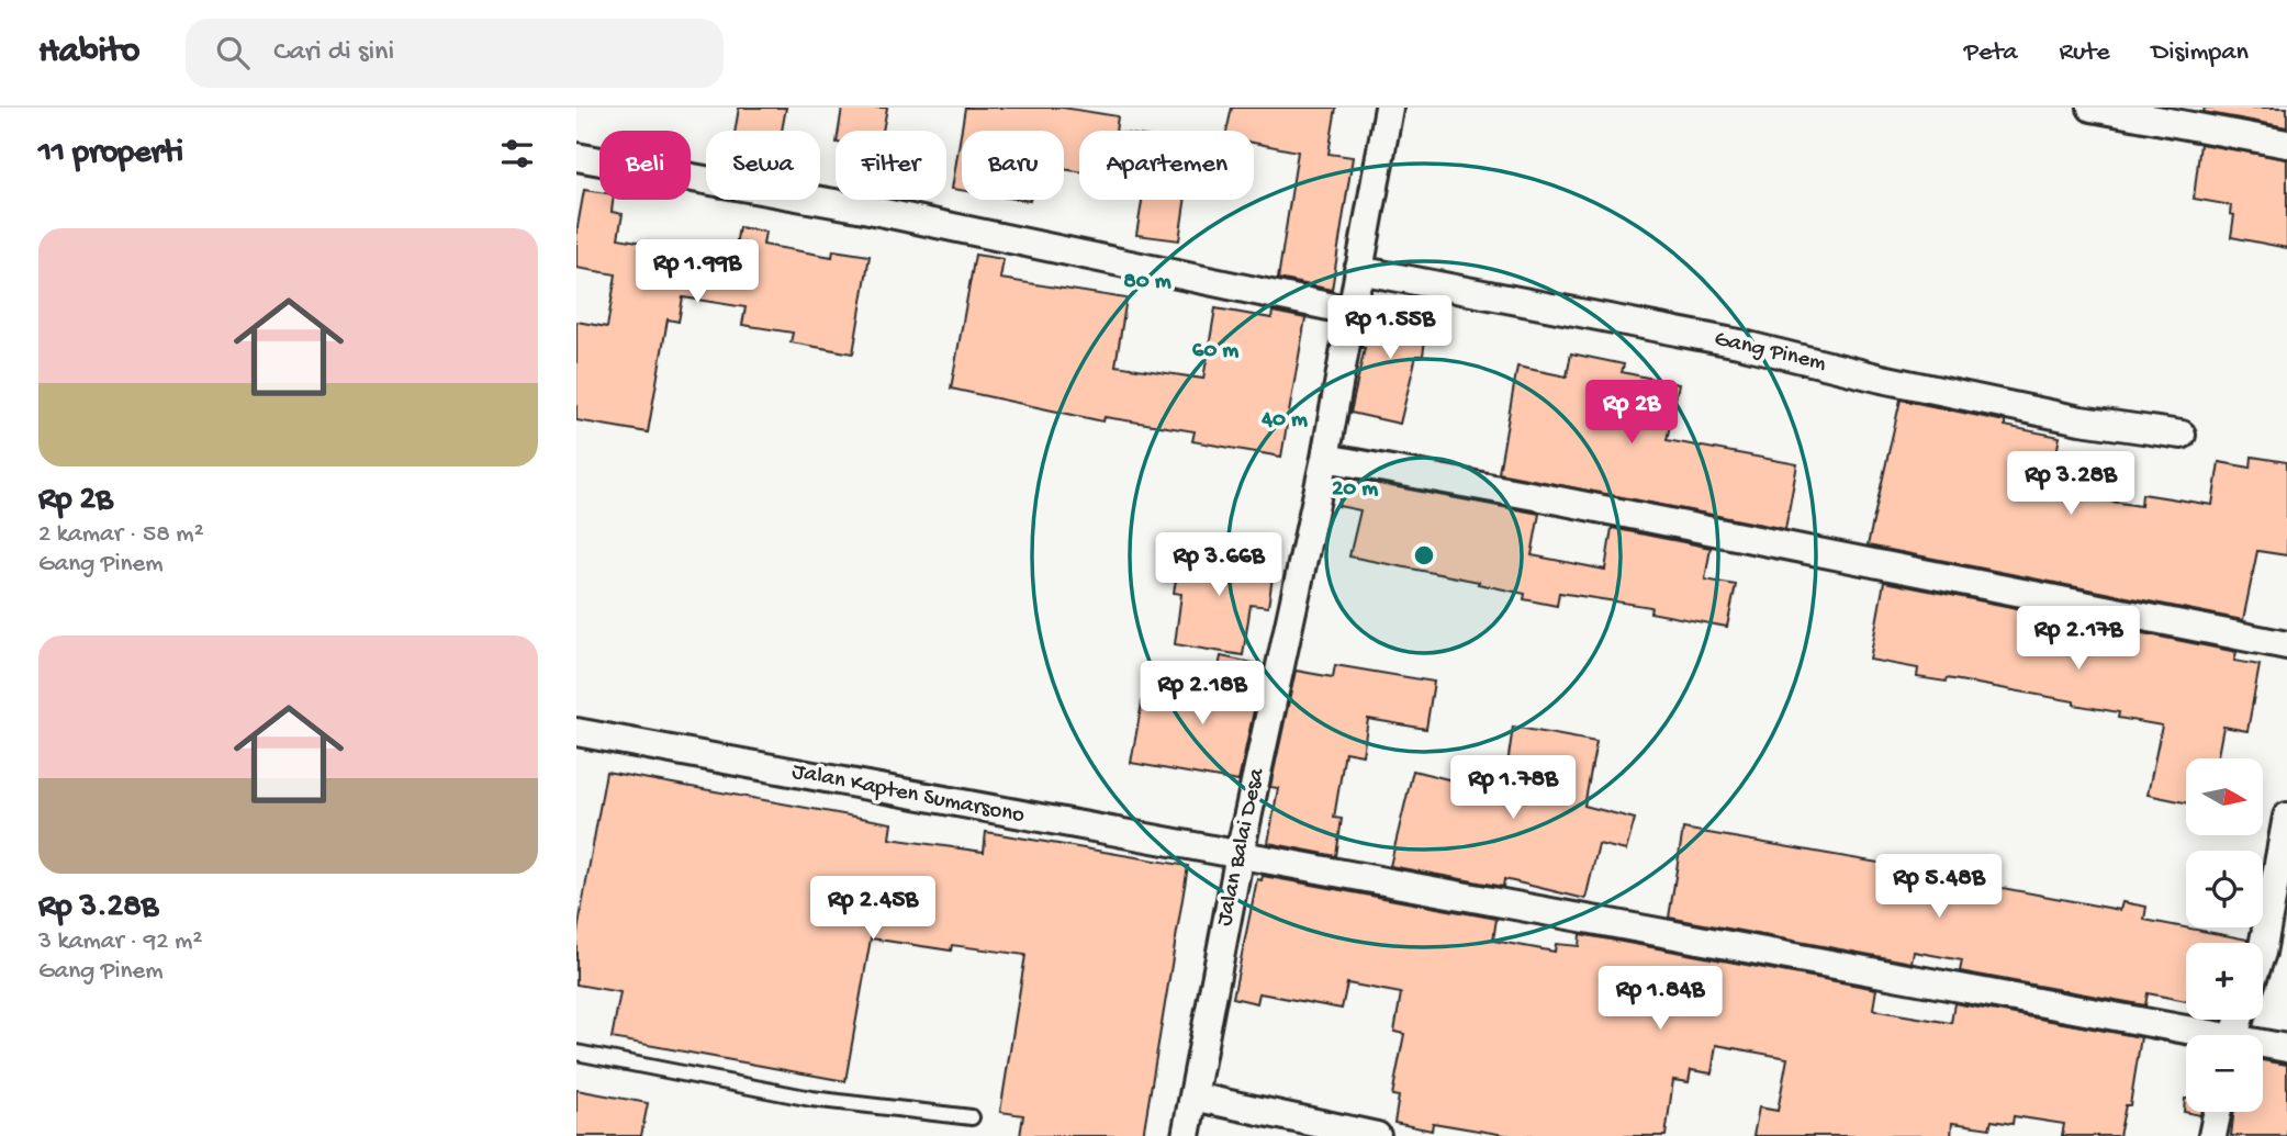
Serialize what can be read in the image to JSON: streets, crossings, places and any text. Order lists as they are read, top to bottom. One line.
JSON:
{"streets":{"street":["Gang Pinem","Jalan Kapten Sumarsono","Jalan Balai Desa"]},"crossings":[["Gang Pinem","Jalan Balai Desa"],["Jalan Kapten Sumarsono","Jalan Balai Desa"]],"north":"right","page":{"header":"Habito","search":"Cari di sini","nav":["Peta","Rute","Disimpan"],"heading":"11 properti","chip":["Beli","Sewa","Filter","Baru","Apartemen"],"list":[{"name":"Rp 2B","note":"2 kamar · 58 m² · Gang Pinem"},{"name":"Rp 3.28B","note":"3 kamar · 92 m² · Gang Pinem"}],"price":["Rp 1.99B","Rp 1.55B","Rp 2B","Rp 3.28B","Rp 3.66B","Rp 2.17B","Rp 2.18B","Rp 1.78B","Rp 5.48B","Rp 2.45B","Rp 1.84B"],"map_buttons":["+","−"]},"rings":["80 m","60 m","40 m","20 m"]}
